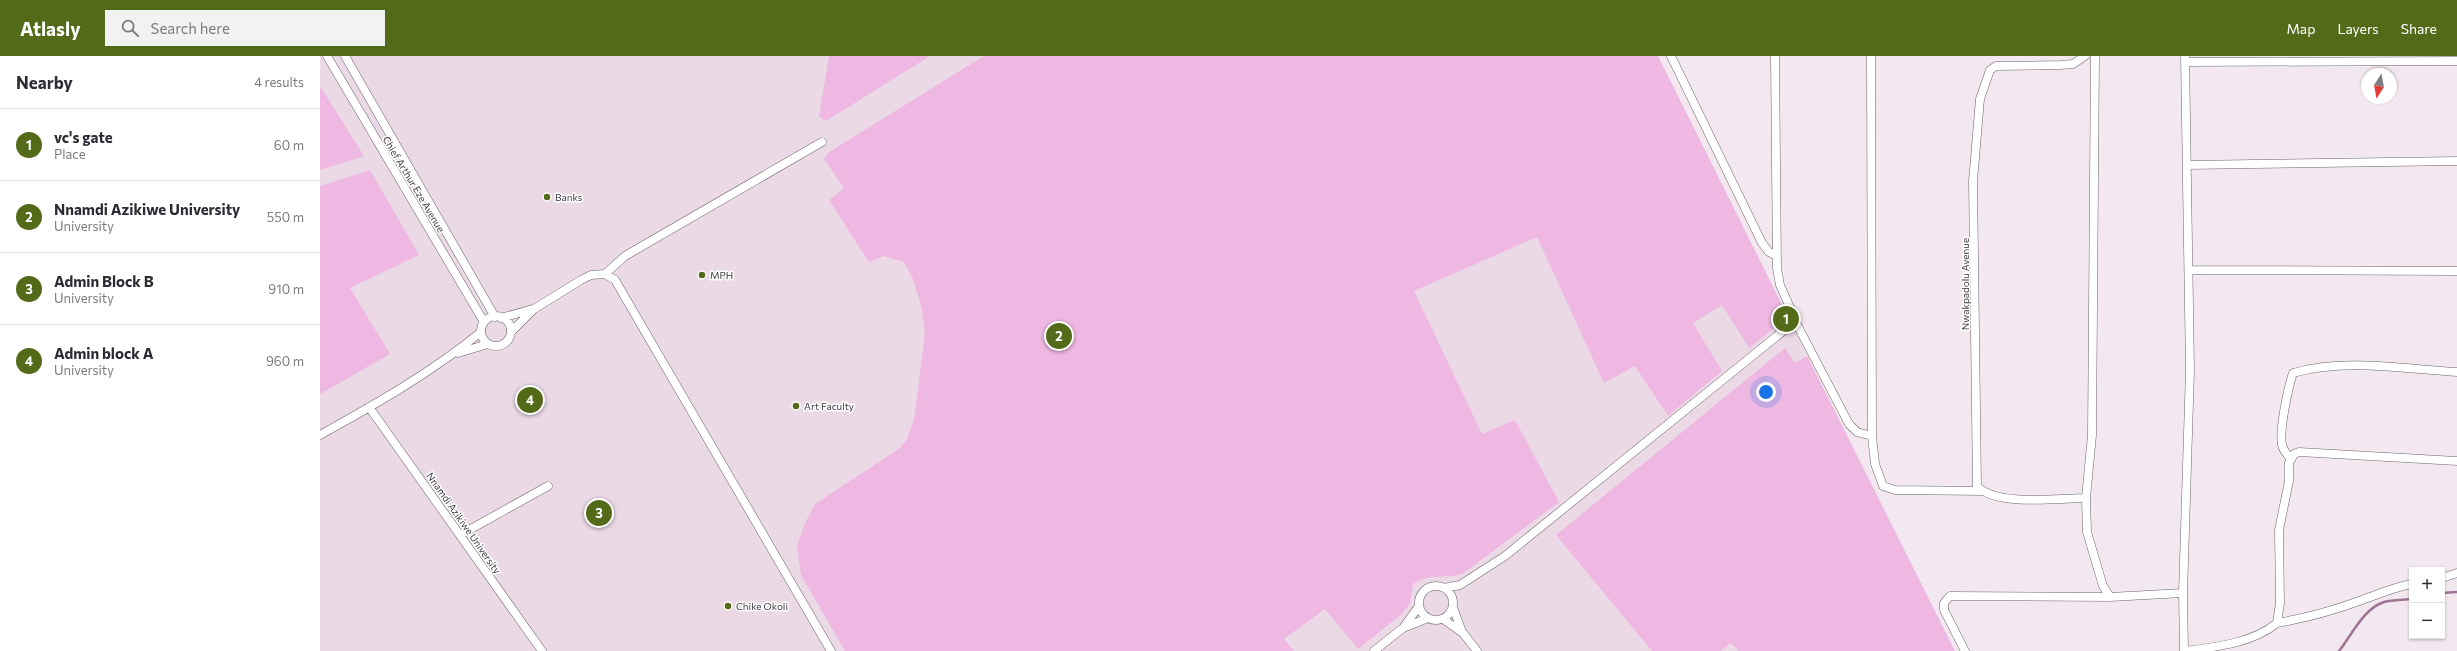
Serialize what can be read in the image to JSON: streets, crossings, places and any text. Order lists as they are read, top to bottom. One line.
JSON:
{"streets":{"street":["Chief Arthur Eze Avenue","Nwakpadolu Avenue","Nnamdi Azikiwe University"]},"places":["Banks","MPH","Art Faculty","Chike Okoli"],"north":"bottom","page":{"header":"Atlasly","search":"Search here","nav":["Map","Layers","Share"],"heading":["Nearby","4 results"],"list":[{"mark":"1","name":"vc's gate","note":"Place","value":"60 m"},{"mark":"2","name":"Nnamdi Azikiwe University","note":"University","value":"550 m"},{"mark":"3","name":"Admin Block B","note":"University","value":"910 m"},{"mark":"4","name":"Admin block A","note":"University","value":"960 m"}],"pins":["1","2","4","3"],"map_buttons":["+","−"]}}
